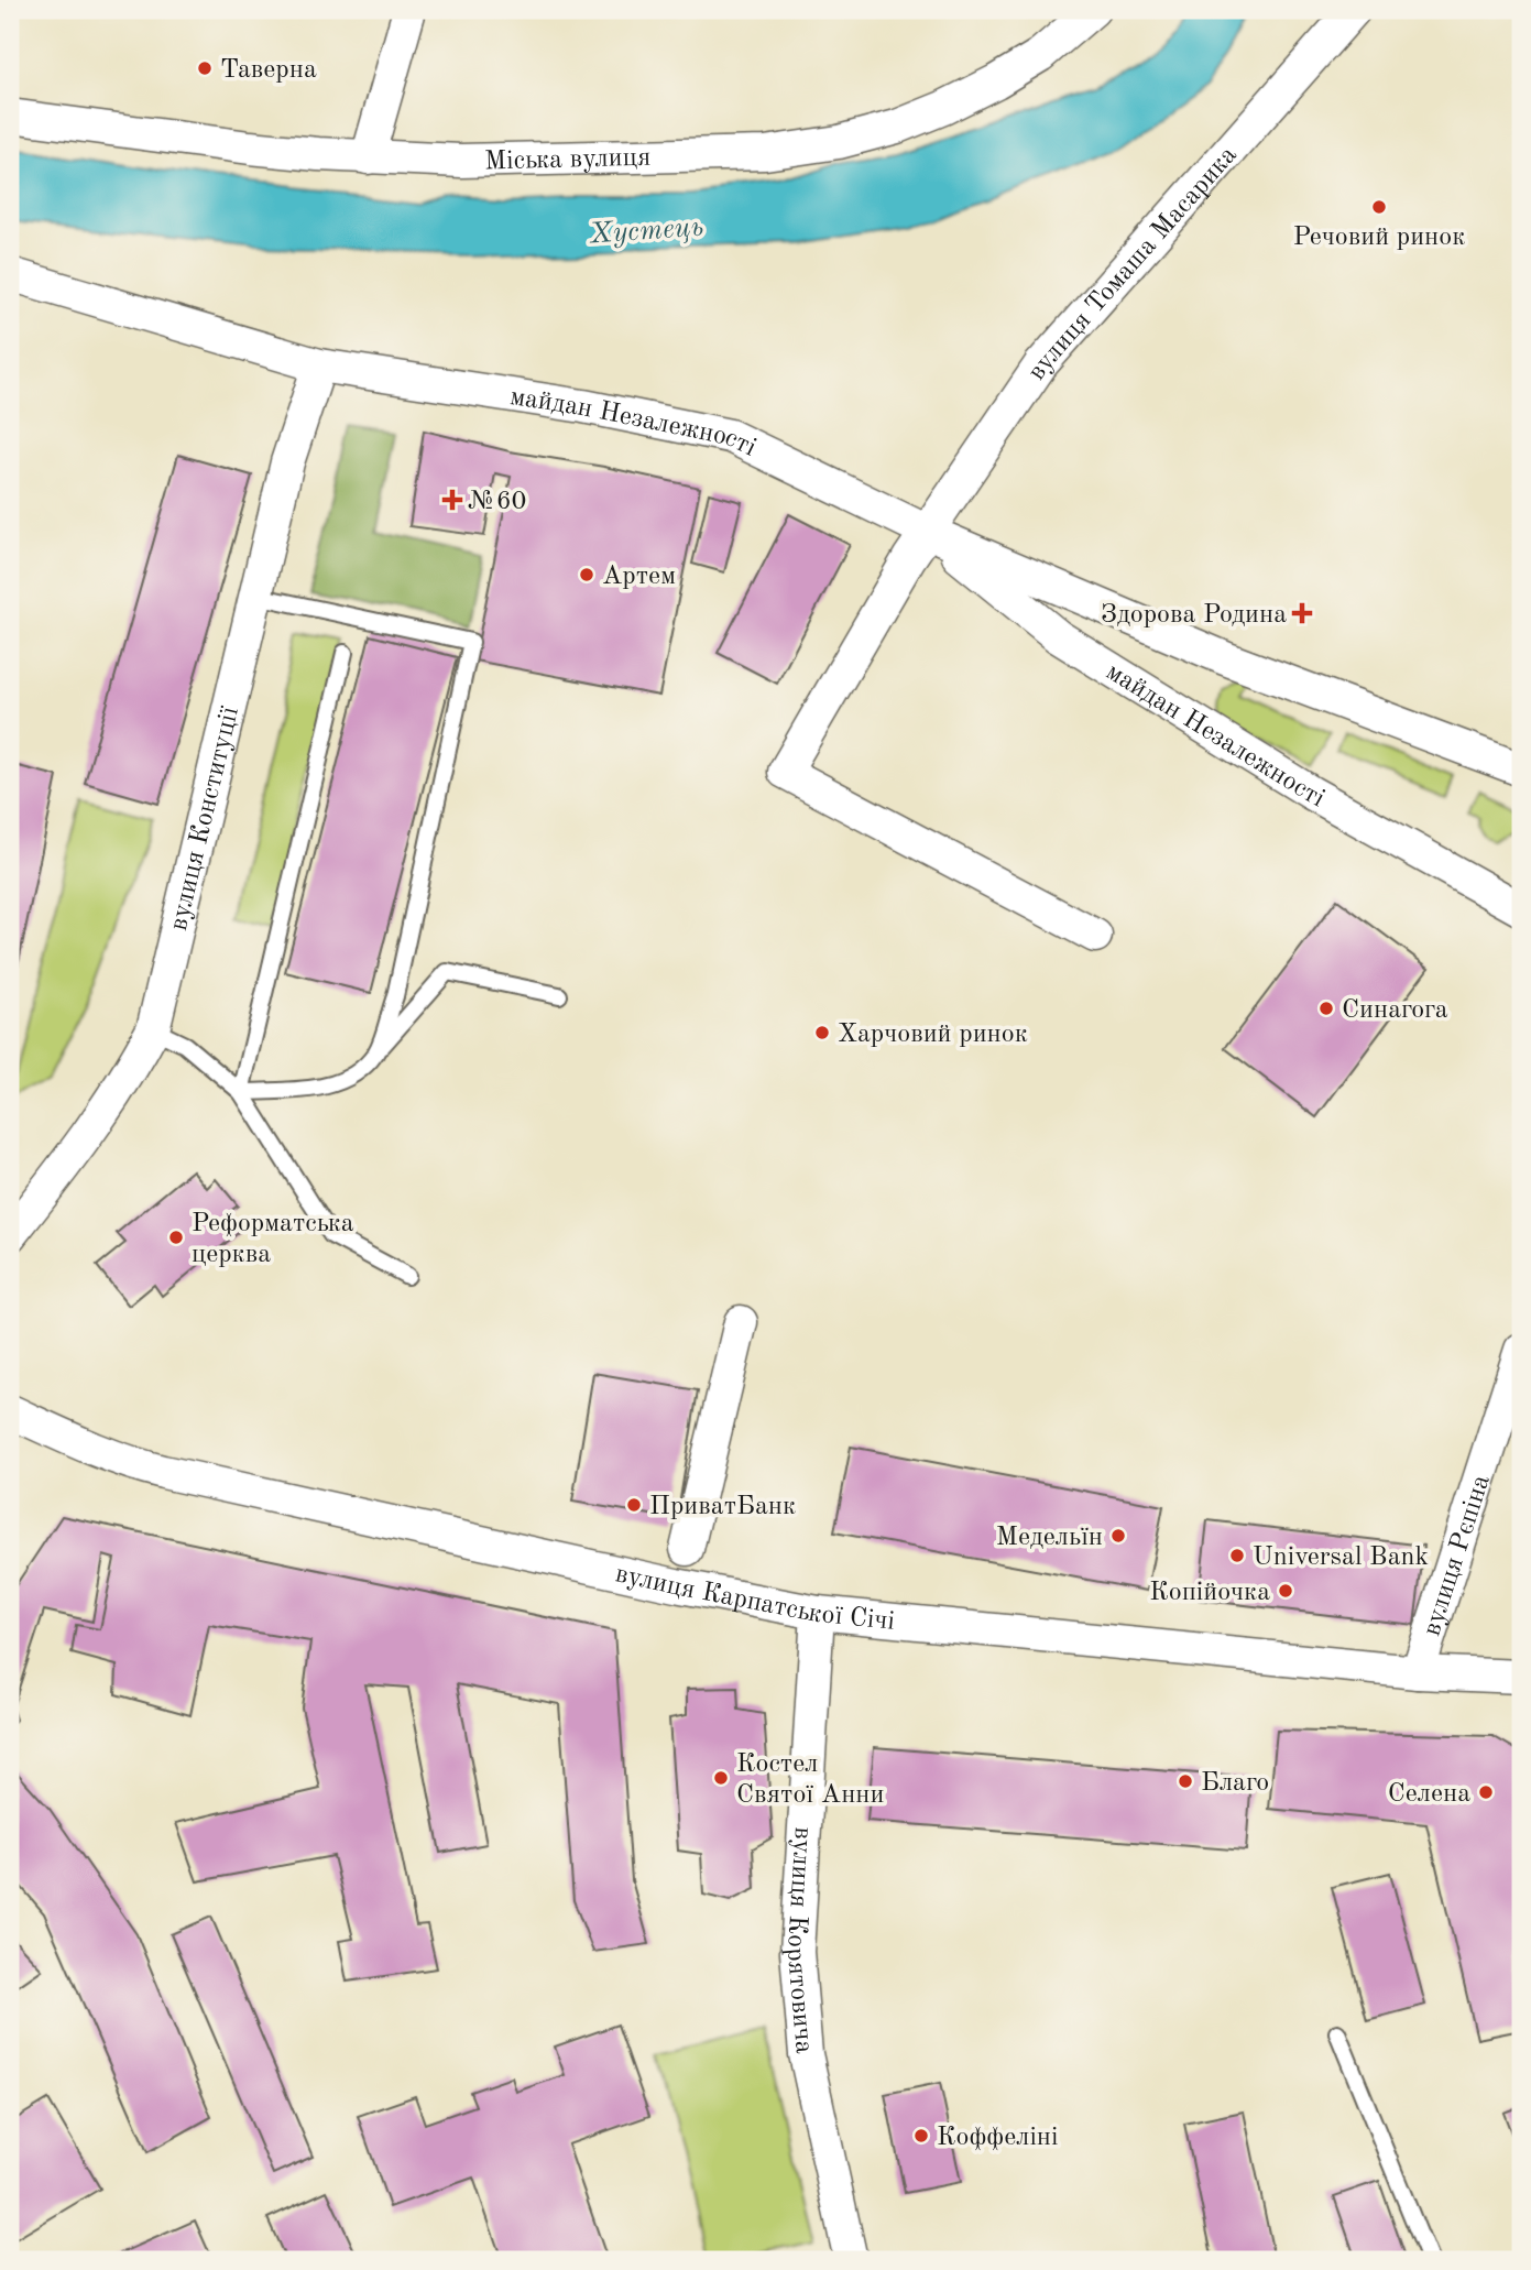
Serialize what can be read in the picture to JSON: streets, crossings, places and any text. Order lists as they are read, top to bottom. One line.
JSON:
{"streets":{"street":["Міська вулиця","вулиця Томаша Масарика","майдан Незалежності","вулиця Конституції","вулиця Рєпіна","вулиця Карпатської Січі","вулиця Корятовича"]},"crossings":[["вулиця Томаша Масарика","майдан Незалежності"],["майдан Незалежності","вулиця Конституції"],["вулиця Рєпіна","вулиця Карпатської Січі"],["вулиця Карпатської Січі","вулиця Корятовича"]],"water":["Хустець"],"places":{"other":["Таверна","Речовий ринок","Артем","Синагога","Харчовий ринок","Реформатська церква","ПриватБанк","Медельїн","Universal Bank","Копійочка","Костел Святої Анни","Благо","Селена","Коффеліні"],"health":["№60","Здорова Родина"]}}
